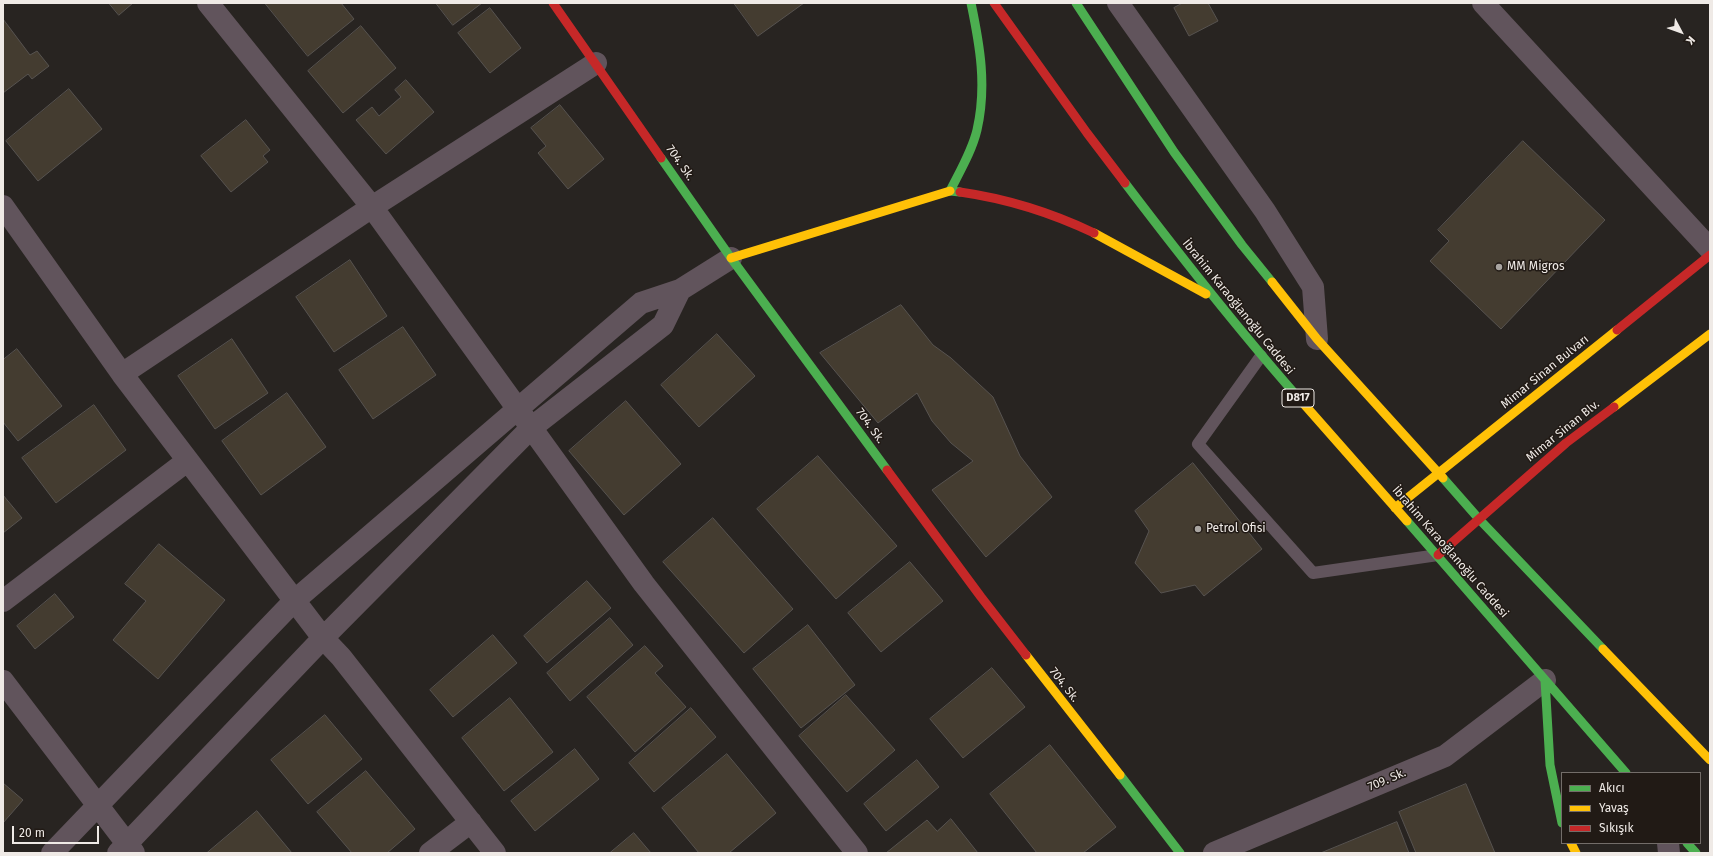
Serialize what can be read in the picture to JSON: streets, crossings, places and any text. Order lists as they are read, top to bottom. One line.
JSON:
{"streets":{"main road":["704. Sk.","İbrahim Karaoğlanoğlu Caddesi","Mimar Sinan Bulvarı","D817","Mimar Sinan Blv."],"street":["709. Sk."]},"crossings":[["İbrahim Karaoğlanoğlu Caddesi","Mimar Sinan Bulvarı"],["İbrahim Karaoğlanoğlu Caddesi","Mimar Sinan Blv."],["İbrahim Karaoğlanoğlu Caddesi","709. Sk."]],"places":["MM Migros","Petrol Ofisi"],"legend":["Akıcı","Yavaş","Sıkışık"],"scale_bar":"20 m","north":"bottom right"}
